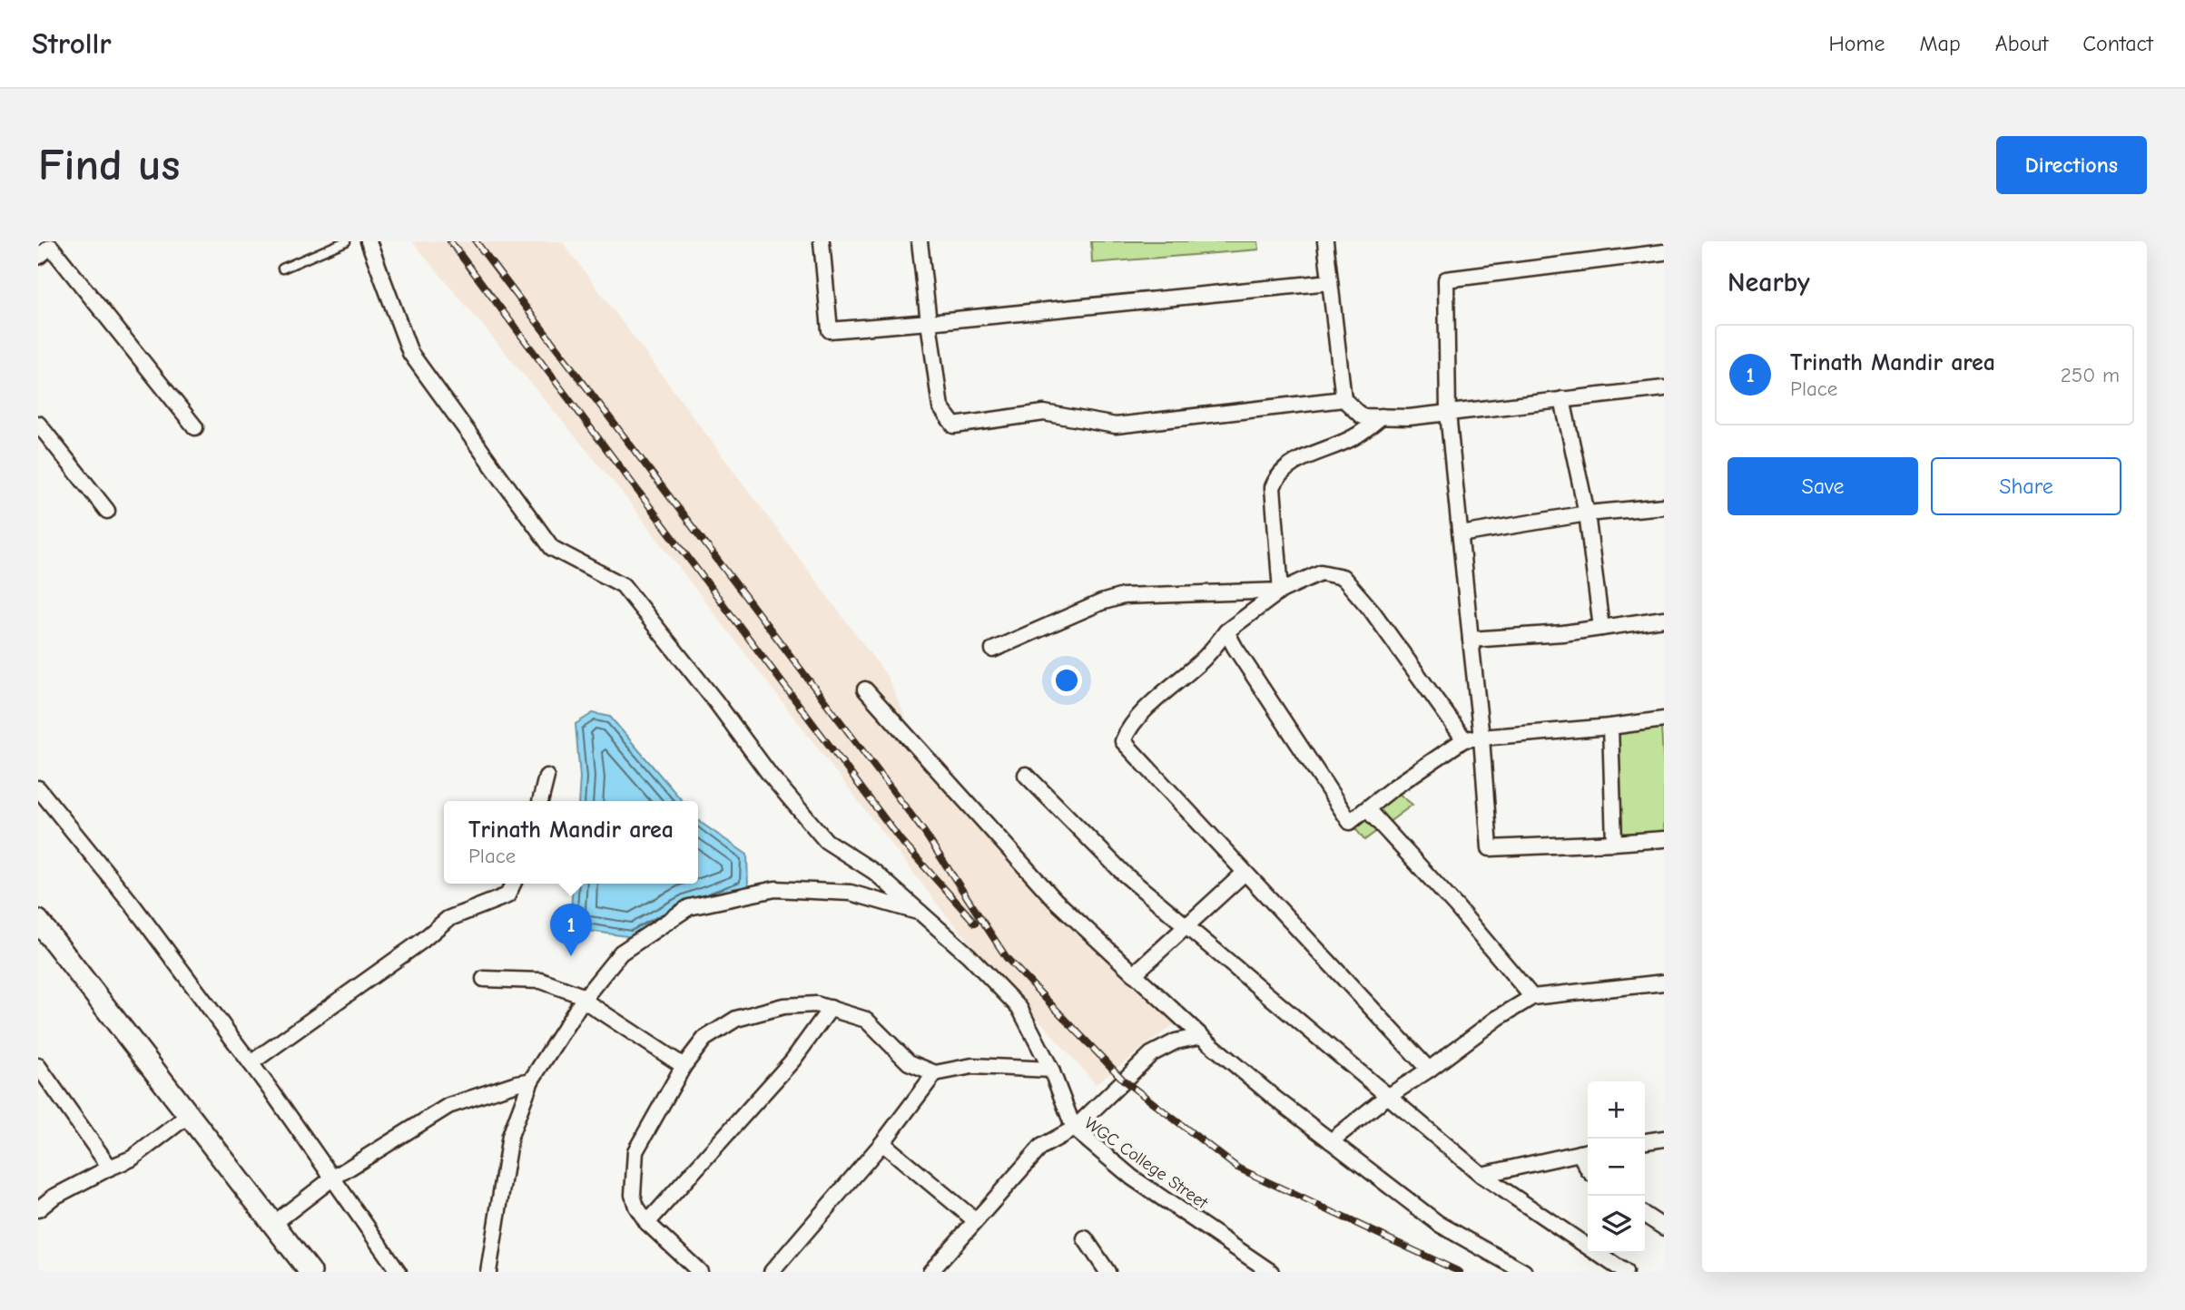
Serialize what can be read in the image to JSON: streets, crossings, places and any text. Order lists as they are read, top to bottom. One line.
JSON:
{"streets":{"street":["WGC College Street"]},"page":{"header":"Strollr","nav":["Home","Map","About","Contact"],"buttons":["Directions",["Save","Share"]],"title":"Find us","heading":"Nearby","list":[{"mark":"1","name":"Trinath Mandir area","note":"Place","value":"250 m"}],"popup":["Trinath Mandir area","Place"],"pins":"1","map_buttons":["+","−"]}}
